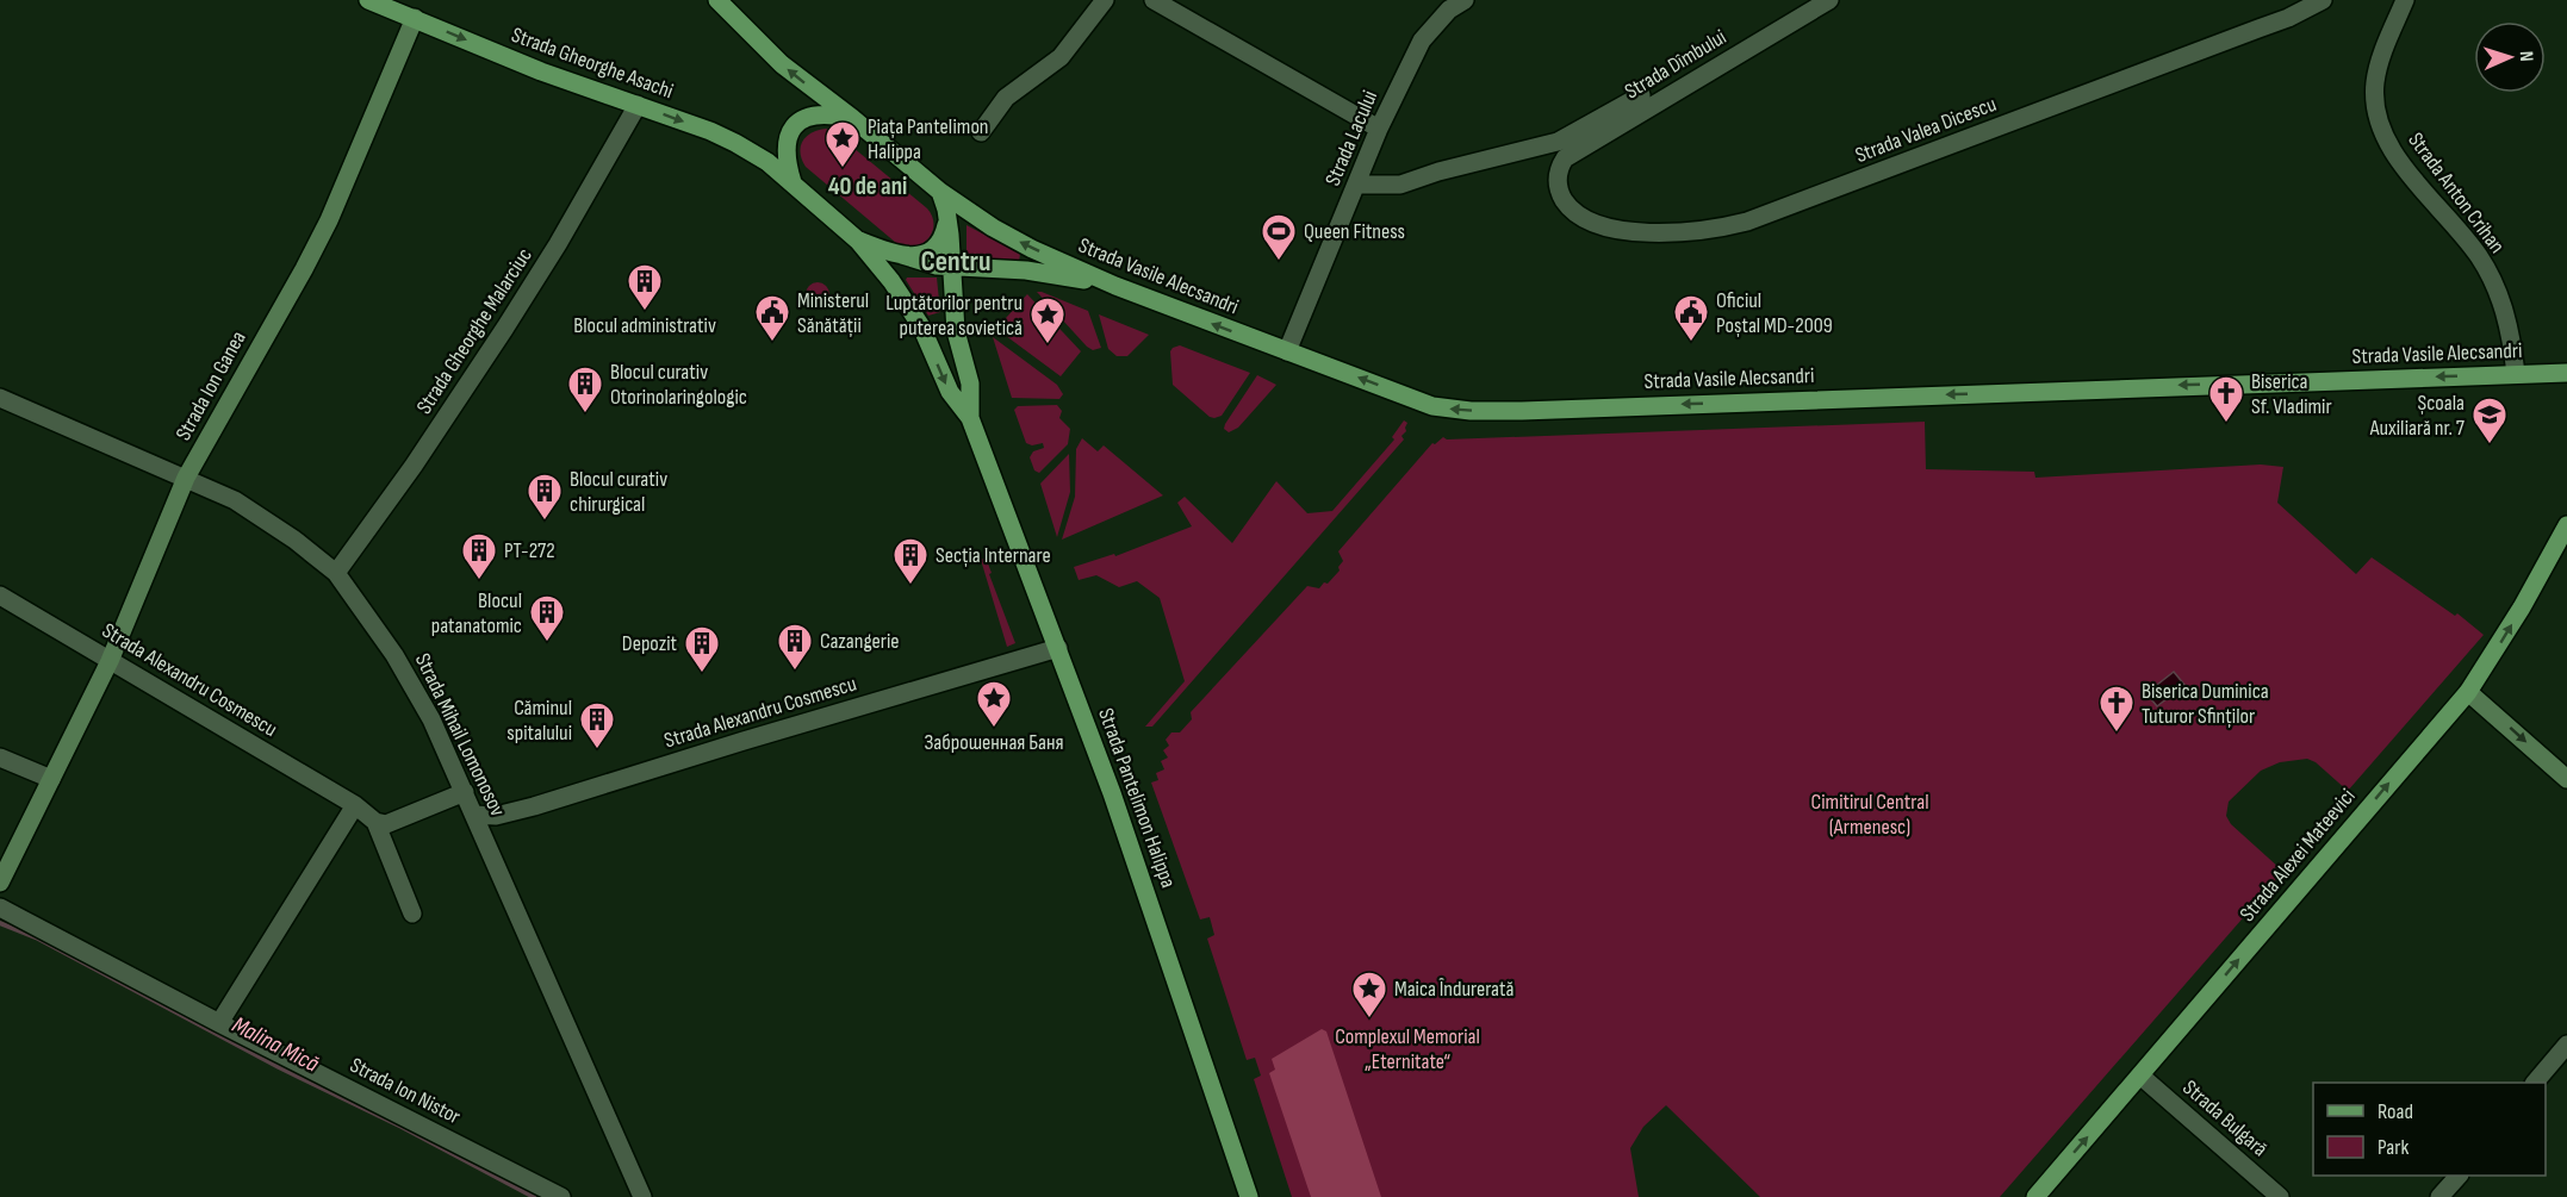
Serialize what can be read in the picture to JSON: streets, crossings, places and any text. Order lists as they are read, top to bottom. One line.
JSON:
{"streets":{"main road":["Strada Gheorghe Asachi","Strada Vasile Alecsandri","Strada Pantelimon Halippa","Strada Alexei Mateevici"],"street":["Strada Dîmbului","Strada Valea Dicescu","Strada Lacului","Strada Anton Crihan","Strada Gheorghe Malarciuc","Strada Ion Ganea","Strada Alexandru Cosmescu","Strada Mihail Lomonosov","Strada Ion Nistor","Strada Bulgară"]},"crossings":[["Strada Gheorghe Asachi","Strada Gheorghe Malarciuc"],["Strada Gheorghe Asachi","Strada Ion Ganea"],["Strada Gheorghe Asachi","Strada Pantelimon Halippa"],["Strada Dîmbului","Strada Valea Dicescu"],["Strada Lacului","Strada Vasile Alecsandri"],["Strada Anton Crihan","Strada Vasile Alecsandri"],["Strada Gheorghe Malarciuc","Strada Mihail Lomonosov"],["Strada Ion Ganea","Strada Alexandru Cosmescu"],["Strada Ion Ganea","Strada Mihail Lomonosov"],["Strada Alexandru Cosmescu","Strada Mihail Lomonosov"],["Strada Alexandru Cosmescu","Strada Pantelimon Halippa"],["Strada Alexei Mateevici","Strada Bulgară"]],"one_way":["Strada Vasile Alecsandri","Strada Alexei Mateevici"],"districts":["40 de ani","Centru"],"water":["Malina Mică"],"parks":["Cimitirul Central (Armenesc)","Complexul Memorial „Eternitate“"],"places":{"place":["Piața Pantelimon Halippa","Luptătorilor pentru puterea sovietică","Заброшенная Баня","Maica Îndurerată"],"sports":["Queen Fitness"],"building":["Blocul administrativ","Blocul curativ Otorinolaringologic","Blocul curativ chirurgical","PT-272","Secția Internare","Blocul patanatomic","Cazangerie","Depozit","Căminul spitalului"],"public building":["Ministerul Sănătății","Oficiul Poștal MD-2009"],"church":["Biserica Sf. Vladimir","Biserica Duminica Tuturor Sfinților"],"school or university":["Școala Auxiliară nr. 7"]},"legend":["Road","Park"],"north":"right"}
